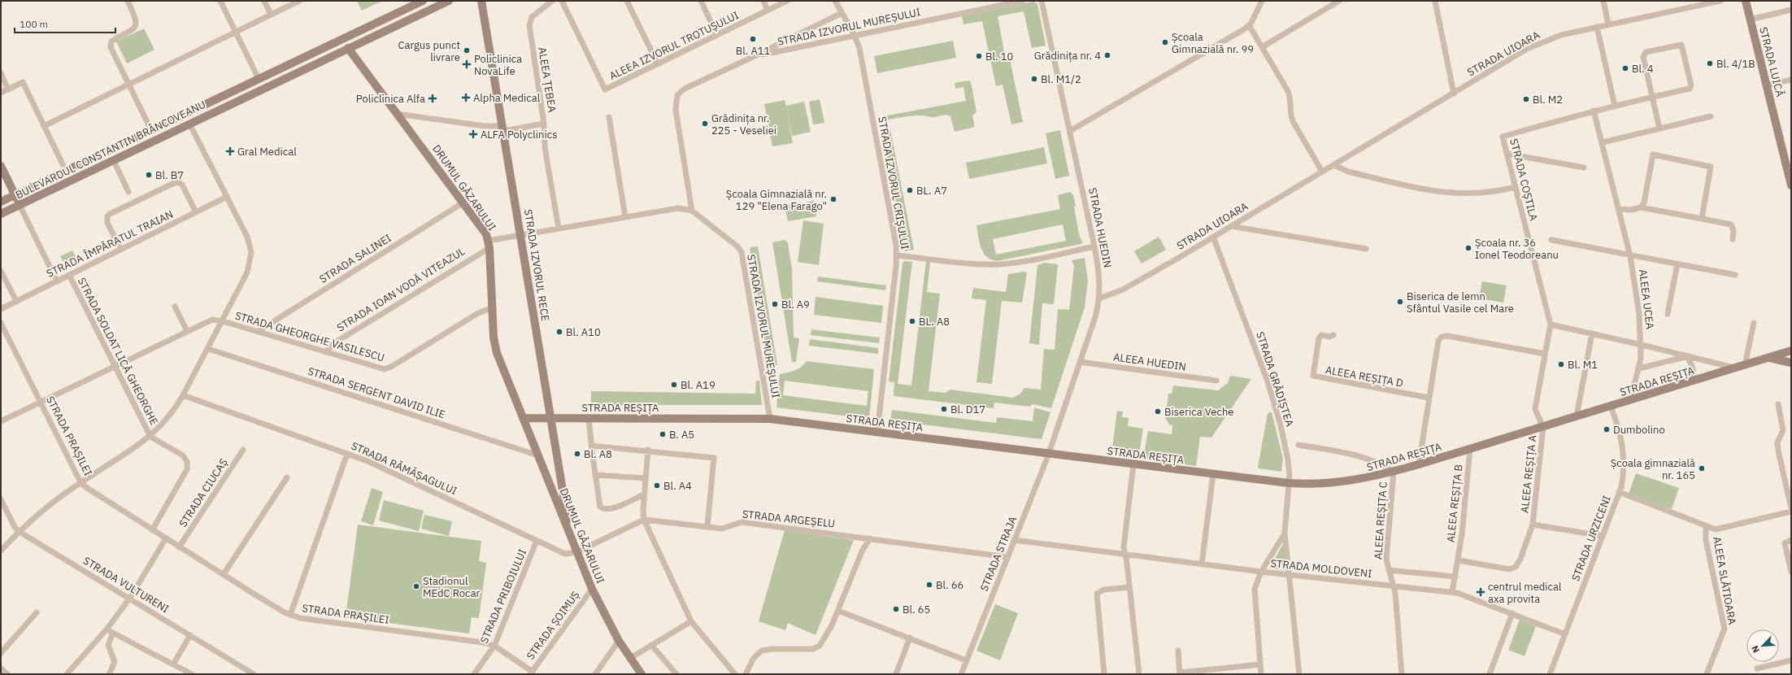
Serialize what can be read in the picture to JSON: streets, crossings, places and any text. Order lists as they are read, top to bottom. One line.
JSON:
{"streets":{"street":["STRADA IZVORUL MUREȘULUI","ALEEA IZVORUL TROTUȘULUI","STRADA UIOARA","STRADA LUICĂ","ALEEA ȚEBEA","BULEVARDUL CONSTANTIN BRÂNCOVEANU","STRADA COȘTILA","STRADA IZVORUL CRIȘULUI","DRUMUL GĂZARULUI","STRADA HUEDIN","STRADA ÎMPĂRATUL TRAIAN","STRADA SALINEI","STRADA IZVORUL RECE","STRADA IOAN VODĂ VITEAZUL","ALEEA UCEA","STRADA GHEORGHE VASILESCU","STRADA SOLDAT LICĂ GHEORGHE","ALEEA HUEDIN","ALEEA REȘIȚA D","STRADA GRĂDIȘTEA","STRADA REȘIȚA","STRADA SERGENT DAVID ILIE","STRADA PRAȘILEI","STRADA RĂMĂȘAGULUI","ALEEA REȘIȚA A","STRADA CIUCAȘ","ALEEA REȘIȚA B","STRADA ARGEȘELU","ALEEA REȘIȚA C","STRADA URZICENI","STRADA STRAJA","STRADA MOLDOVENI","ALEEA SLĂTIOARA","STRADA VULTURENI","STRADA PRIBOIULUI","STRADA ȘOIMUȘ"]},"crossings":[["STRADA IZVORUL MUREȘULUI","STRADA IZVORUL CRIȘULUI"],["STRADA IZVORUL MUREȘULUI","STRADA REȘIȚA"],["STRADA UIOARA","STRADA HUEDIN"],["STRADA UIOARA","STRADA GRĂDIȘTEA"],["BULEVARDUL CONSTANTIN BRÂNCOVEANU","DRUMUL GĂZARULUI"],["STRADA COȘTILA","ALEEA UCEA"],["STRADA IZVORUL CRIȘULUI","STRADA REȘIȚA"],["DRUMUL GĂZARULUI","STRADA SALINEI"],["DRUMUL GĂZARULUI","STRADA IZVORUL RECE"],["DRUMUL GĂZARULUI","STRADA IOAN VODĂ VITEAZUL"],["DRUMUL GĂZARULUI","STRADA GHEORGHE VASILESCU"],["DRUMUL GĂZARULUI","STRADA SERGENT DAVID ILIE"],["DRUMUL GĂZARULUI","STRADA RĂMĂȘAGULUI"],["DRUMUL GĂZARULUI","STRADA ȘOIMUȘ"],["STRADA HUEDIN","ALEEA HUEDIN"],["STRADA HUEDIN","STRADA REȘIȚA"],["STRADA HUEDIN","STRADA STRAJA"],["STRADA ÎMPĂRATUL TRAIAN","STRADA SOLDAT LICĂ GHEORGHE"],["STRADA SALINEI","STRADA GHEORGHE VASILESCU"],["STRADA IZVORUL RECE","STRADA REȘIȚA"],["STRADA IOAN VODĂ VITEAZUL","STRADA GHEORGHE VASILESCU"],["ALEEA UCEA","STRADA REȘIȚA"],["STRADA GHEORGHE VASILESCU","STRADA SOLDAT LICĂ GHEORGHE"],["STRADA GHEORGHE VASILESCU","STRADA PRAȘILEI"],["STRADA GRĂDIȘTEA","STRADA REȘIȚA"],["STRADA GRĂDIȘTEA","STRADA MOLDOVENI"],["STRADA REȘIȚA","ALEEA REȘIȚA A"],["STRADA REȘIȚA","ALEEA REȘIȚA B"],["STRADA REȘIȚA","ALEEA REȘIȚA C"],["STRADA REȘIȚA","STRADA URZICENI"],["STRADA REȘIȚA","STRADA STRAJA"],["STRADA PRAȘILEI","STRADA CIUCAȘ"],["STRADA PRAȘILEI","STRADA PRIBOIULUI"],["STRADA PRAȘILEI","STRADA ȘOIMUȘ"],["STRADA RĂMĂȘAGULUI","STRADA PRIBOIULUI"],["ALEEA REȘIȚA A","STRADA URZICENI"],["ALEEA REȘIȚA B","ALEEA REȘIȚA C"],["ALEEA REȘIȚA B","STRADA MOLDOVENI"],["STRADA ARGEȘELU","STRADA STRAJA"],["ALEEA REȘIȚA C","STRADA MOLDOVENI"],["STRADA URZICENI","STRADA MOLDOVENI"],["STRADA URZICENI","ALEEA SLĂTIOARA"],["STRADA STRAJA","STRADA MOLDOVENI"]],"places":{"other":["Bl. A11","Școala Gimnazială nr. 99","Cargus punct livrare","Grădinița nr. 4","Bl. 10","Bl. 4/1B","Bl. 4","Bl. M1/2","Bl. M2","Grădinița nr. 225 - Veseliei","Bl. B7","BL. A7","Școala Gimnazială nr. 129 \"Elena Farago\"","Școala nr. 36 Ionel Teodoreanu","Biserica de lemn Sfântul Vasile cel Mare","Bl. A9","BL. A8","Bl. A10","Bl. M1","Bl. A19","Bl. D17","Biserica Veche","Dumbolino","B. A5","Bl. A8","Școala gimnazială nr. 165","Bl. A4","Bl. 66","Stadionul MEdC Rocar","Bl. 65"],"health":["Policlinica NovaLife","Alpha Medical","Policlinica Alfa","ALFA Polyclinics","Gral Medical","centrul medical axa provita"]},"scale_bar":"100 m","north":"bottom left"}
